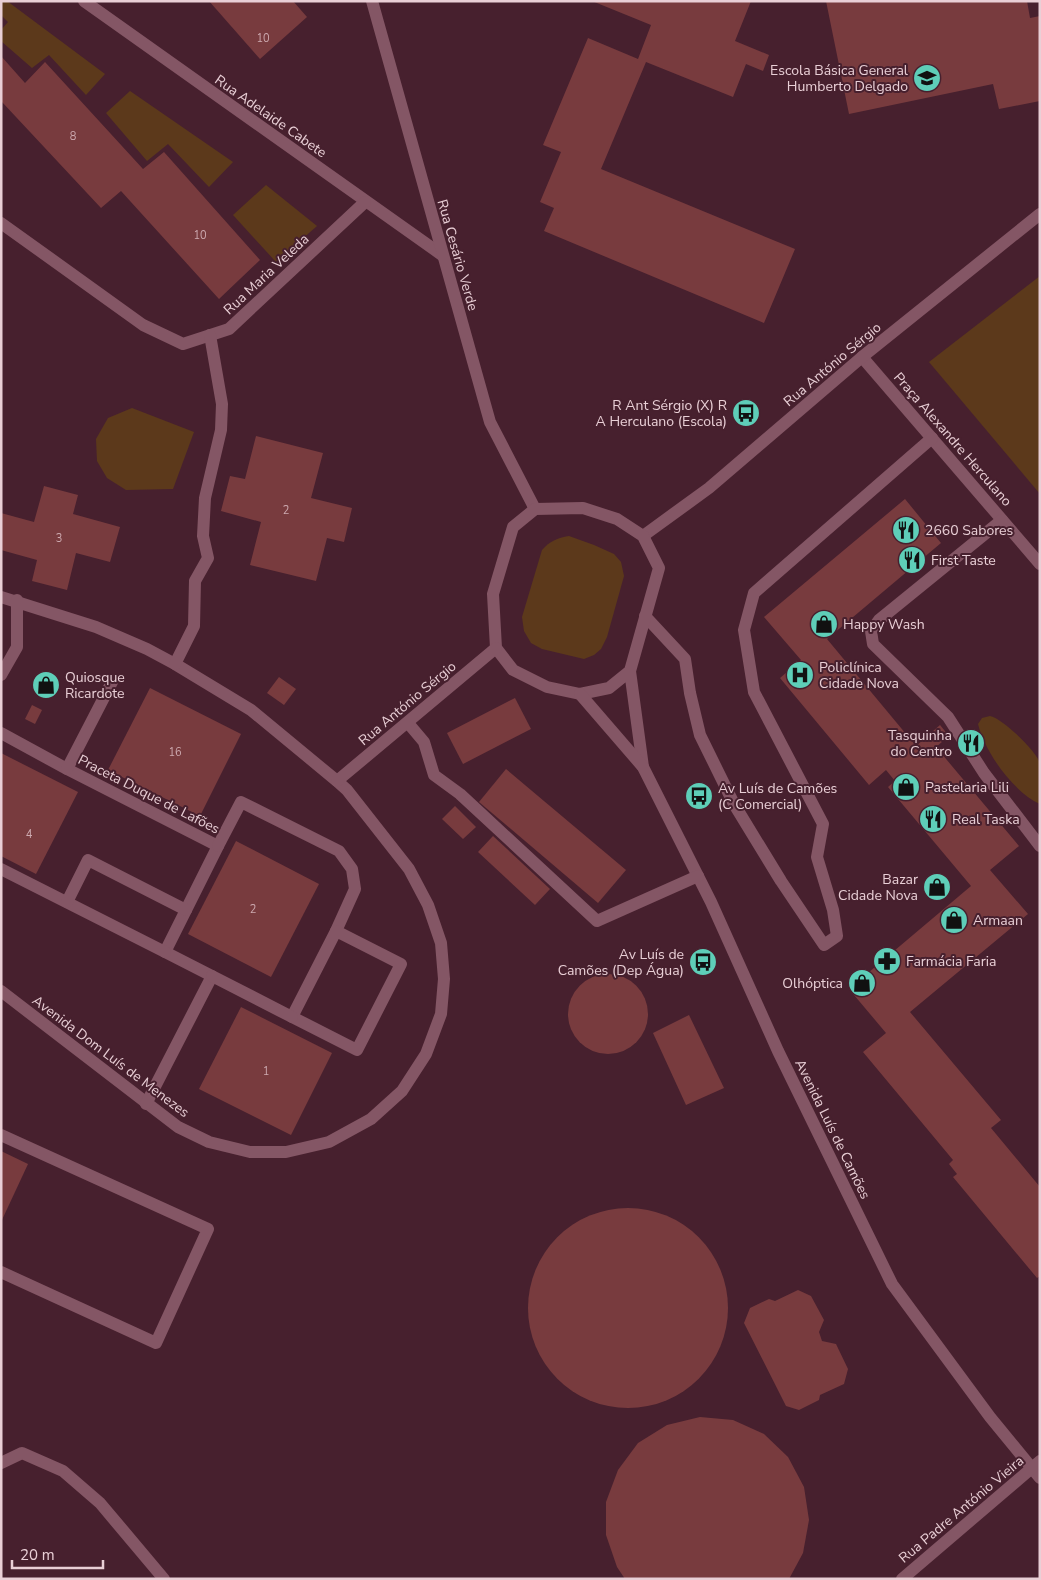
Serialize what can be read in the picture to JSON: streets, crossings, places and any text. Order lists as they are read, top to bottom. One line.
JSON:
{"streets":{"street":["Rua Adelaide Cabete","Rua Cesário Verde","Rua Maria Veleda","Rua António Sérgio","Praça Alexandre Herculano","Praceta Duque de Lafões","Avenida Dom Luís de Menezes","Avenida Luís de Camões","Rua Padre António Vieira"]},"crossings":[["Rua Adelaide Cabete","Rua Cesário Verde"],["Rua Adelaide Cabete","Rua Maria Veleda"],["Rua António Sérgio","Praça Alexandre Herculano"],["Rua António Sérgio","Avenida Dom Luís de Menezes"],["Avenida Luís de Camões","Rua Padre António Vieira"]],"places":{"school or university":["Escola Básica General Humberto Delgado"],"bus stop":["R Ant Sérgio (X) R A Herculano (Escola)","Av Luís de Camões (C Comercial)","Av Luís de Camões (Dep Água)"],"restaurant":["2660 Sabores","First Taste","Tasquinha do Centro","Real Taska"],"shop":["Happy Wash","Quiosque Ricardote","Pastelaria Lili","Bazar Cidade Nova","Armaan","Olhóptica"],"hospital":["Policlínica Cidade Nova"],"pharmacy":["Farmácia Faria"]},"house_numbers":["10","8","10","2","3","16","4","2","1"],"scale_bar":"20 m"}
